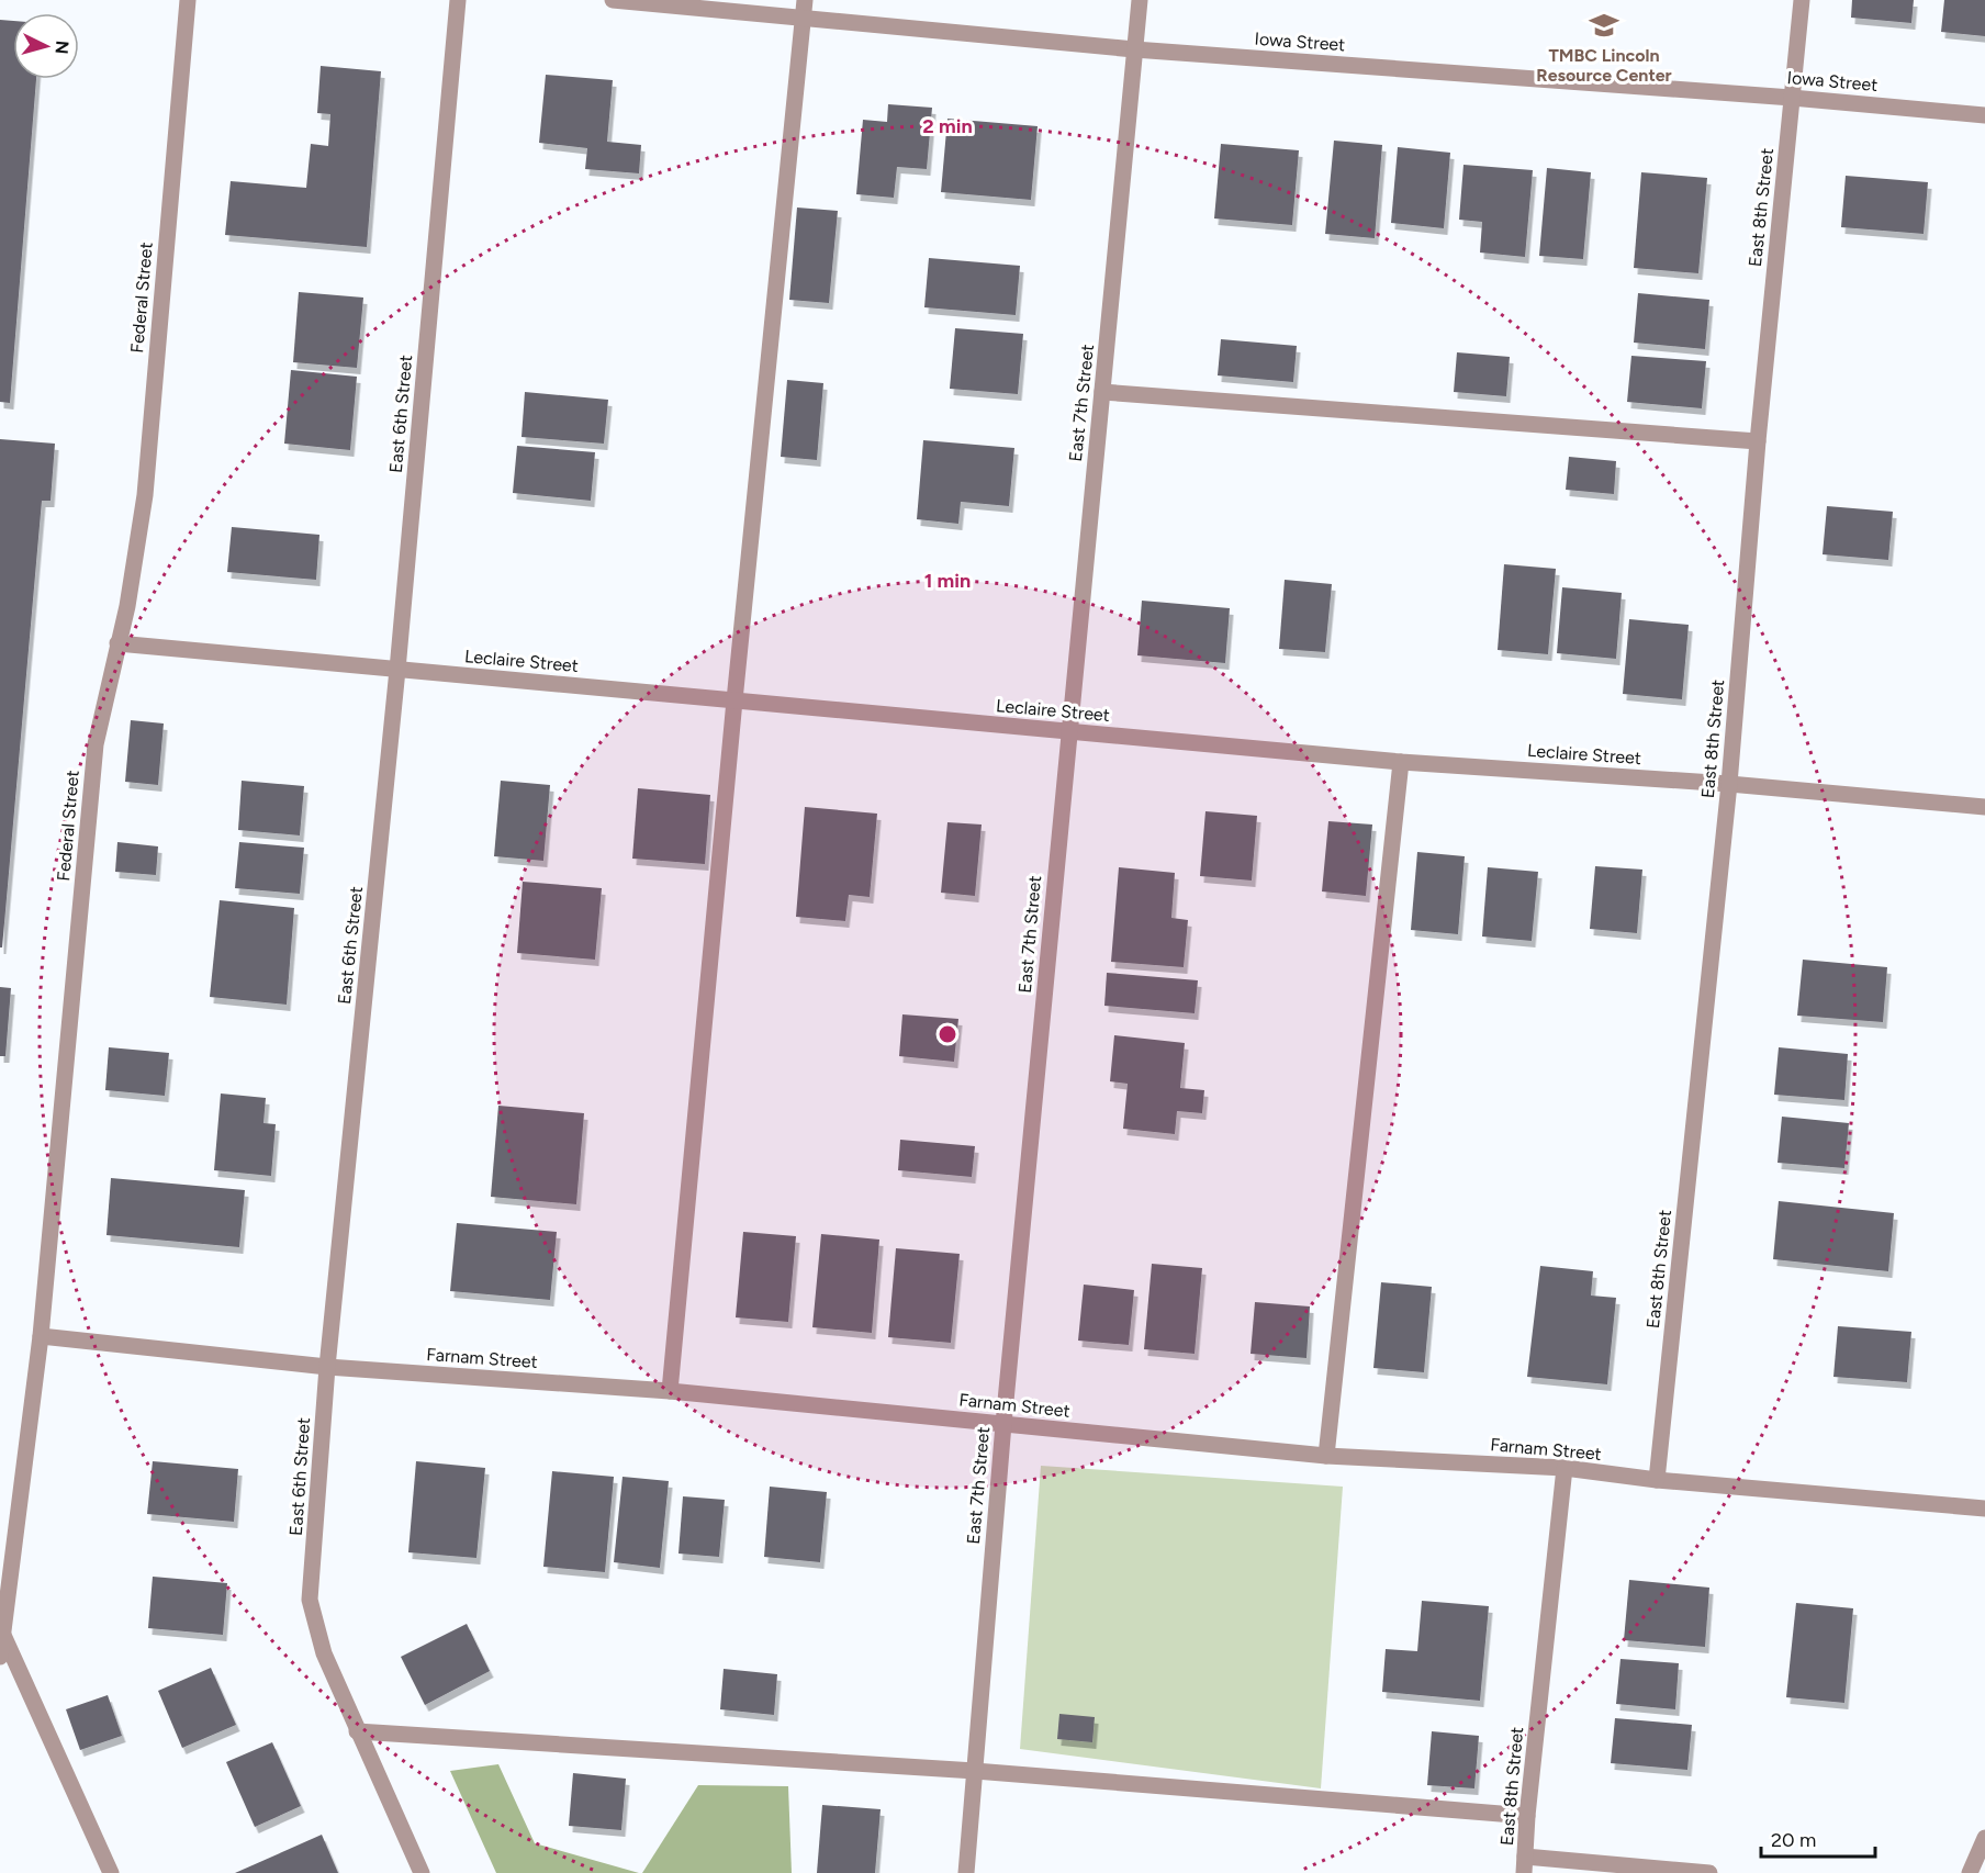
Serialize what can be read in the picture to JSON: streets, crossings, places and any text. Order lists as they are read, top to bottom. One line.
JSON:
{"streets":{"street":["Iowa Street","East 8th Street","Federal Street","East 7th Street","East 6th Street","Leclaire Street","Farnam Street"]},"crossings":[["Iowa Street","East 8th Street"],["Iowa Street","East 7th Street"],["East 8th Street","Leclaire Street"],["East 8th Street","Farnam Street"],["Federal Street","Leclaire Street"],["Federal Street","Farnam Street"],["East 7th Street","Leclaire Street"],["East 7th Street","Farnam Street"],["East 6th Street","Leclaire Street"],["East 6th Street","Farnam Street"]],"places":{"school or university":["TMBC Lincoln Resource Center"]},"scale_bar":"20 m","north":"right","rings":["2 min","1 min"]}
